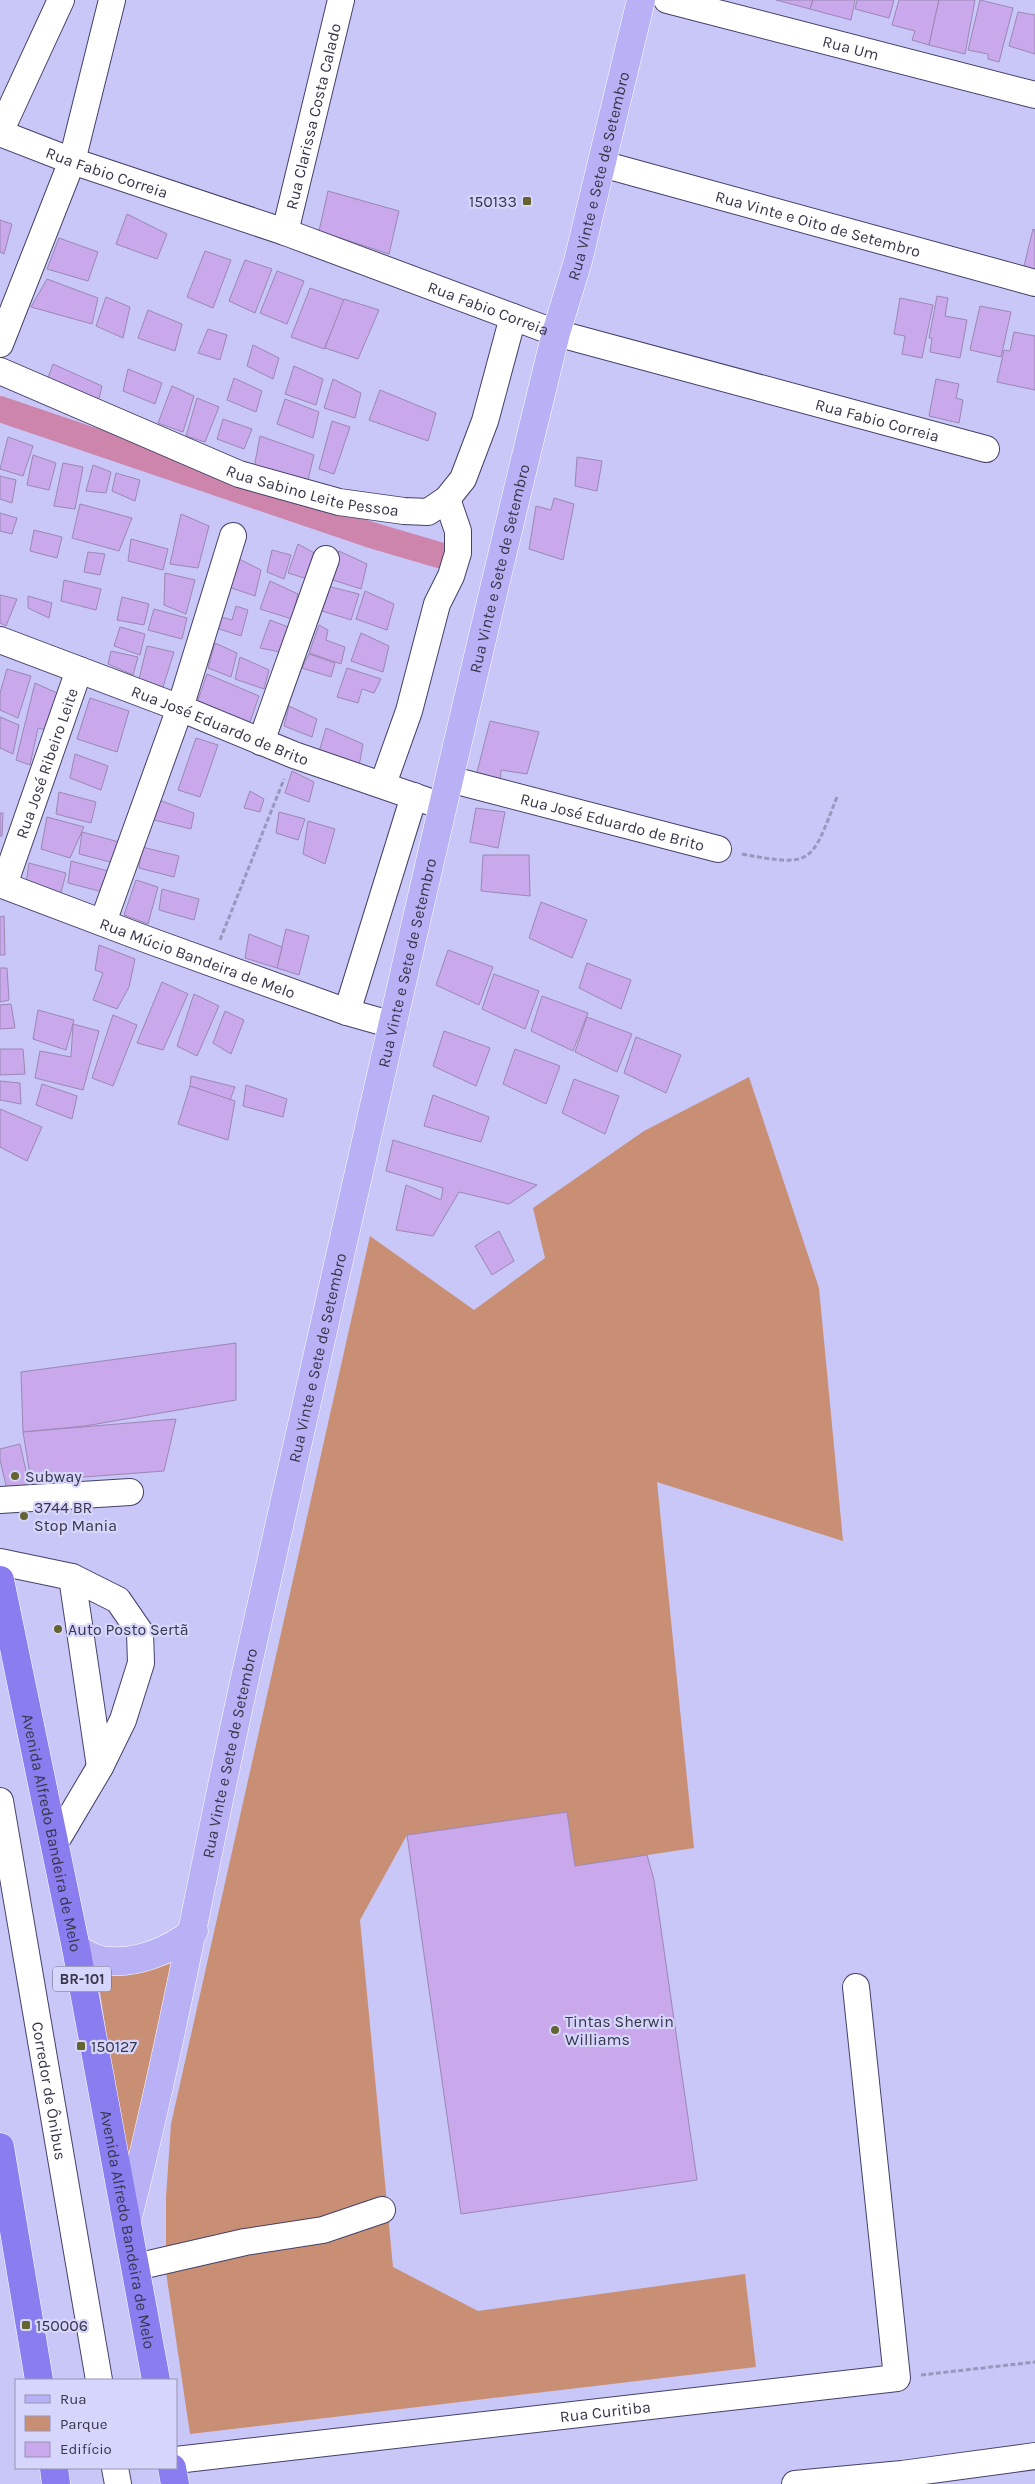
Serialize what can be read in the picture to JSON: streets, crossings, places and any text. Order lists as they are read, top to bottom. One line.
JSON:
{"streets":{"highway":["Avenida Alfredo Bandeira de Melo","BR-101"],"main road":["Rua Vinte e Sete de Setembro"],"street":["Rua Um","Rua Clarissa Costa Calado","Rua Fabio Correia","Rua Vinte e Oito de Setembro","Rua Sabino Leite Pessoa","Rua José Eduardo de Brito","Rua José Ribeiro Leite","Rua Múcio Bandeira de Melo","Corredor de Ônibus","Rua Curitiba"]},"crossings":[["Rua Clarissa Costa Calado","Rua Fabio Correia"],["Rua Fabio Correia","Rua Vinte e Sete de Setembro"],["Rua Fabio Correia","Rua Sabino Leite Pessoa"],["Rua Vinte e Sete de Setembro","Rua Vinte e Oito de Setembro"],["Rua Vinte e Sete de Setembro","Rua José Eduardo de Brito"],["Rua Vinte e Sete de Setembro","Rua Múcio Bandeira de Melo"],["Rua Vinte e Sete de Setembro","Avenida Alfredo Bandeira de Melo"],["Rua José Eduardo de Brito","Rua José Ribeiro Leite"],["Rua José Ribeiro Leite","Rua Múcio Bandeira de Melo"]],"places":{"transit":["150133","150127","150006"],"other":["Subway","3744 BR Stop Mania","Auto Posto Sertã","Tintas Sherwin Williams"]},"legend":["Rua","Parque","Edifício"]}
